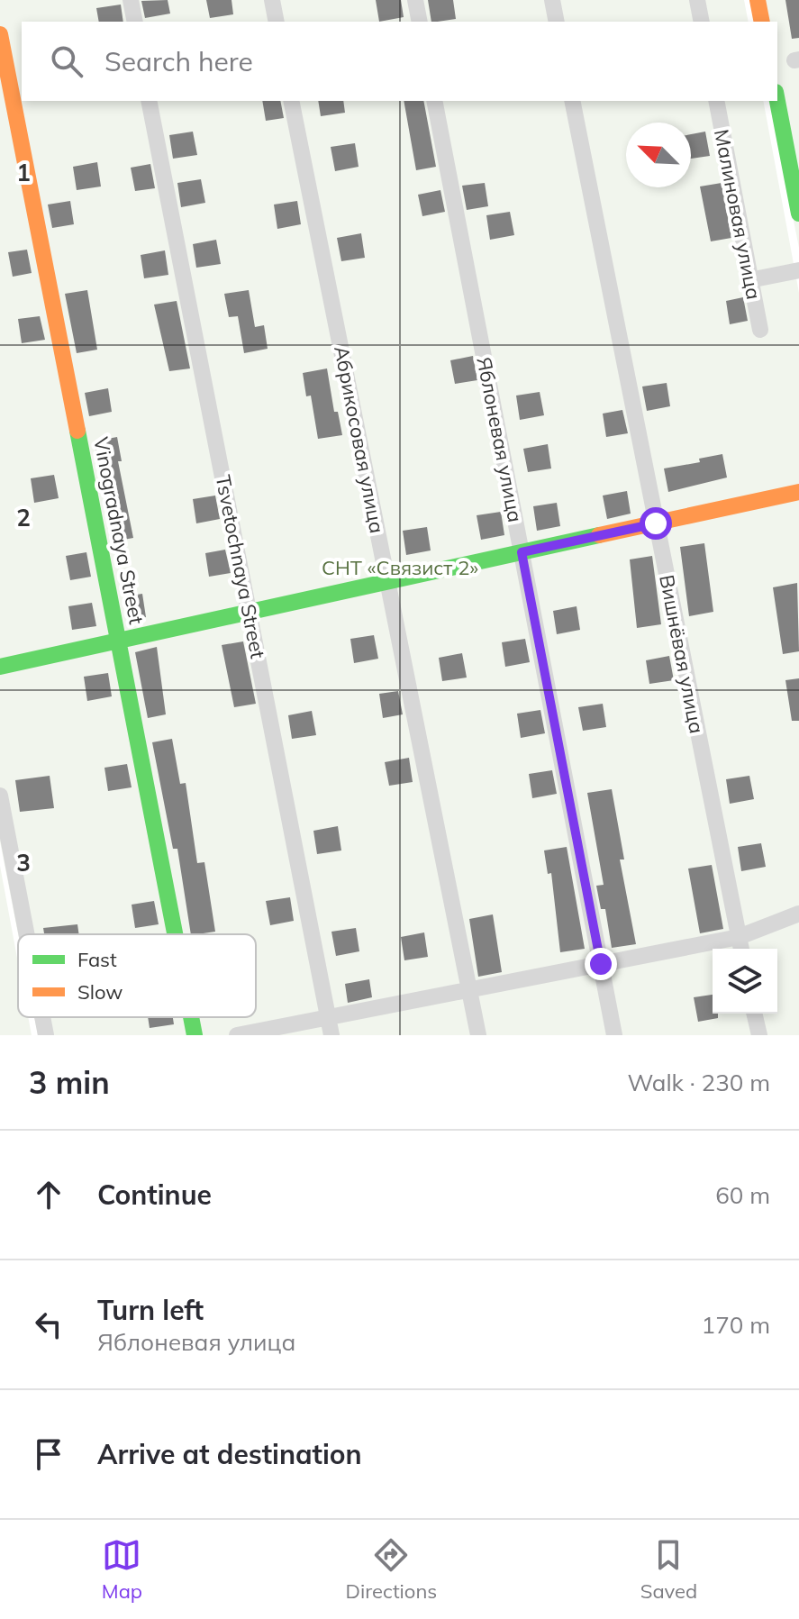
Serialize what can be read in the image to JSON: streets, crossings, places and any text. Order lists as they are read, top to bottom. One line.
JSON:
{"streets":{"street":["Малиновая улица","Абрикосовая улица","Яблоневая улица","Vinogradnaya Street","Tsvetochnaya Street","Вишнёвая улица"]},"parks":["СНТ «Связист 2»"],"legend":["Fast","Slow"],"north":"top left","page":{"search":"Search here","heading":["3 min","Walk · 230 m"],"list":[["Continue","60 m"],["Turn left","Яблоневая улица","170 m"],"Arrive at destination"],"nav":["Map","Directions","Saved"]},"grid":{"rows":["1","2","3"]}}
